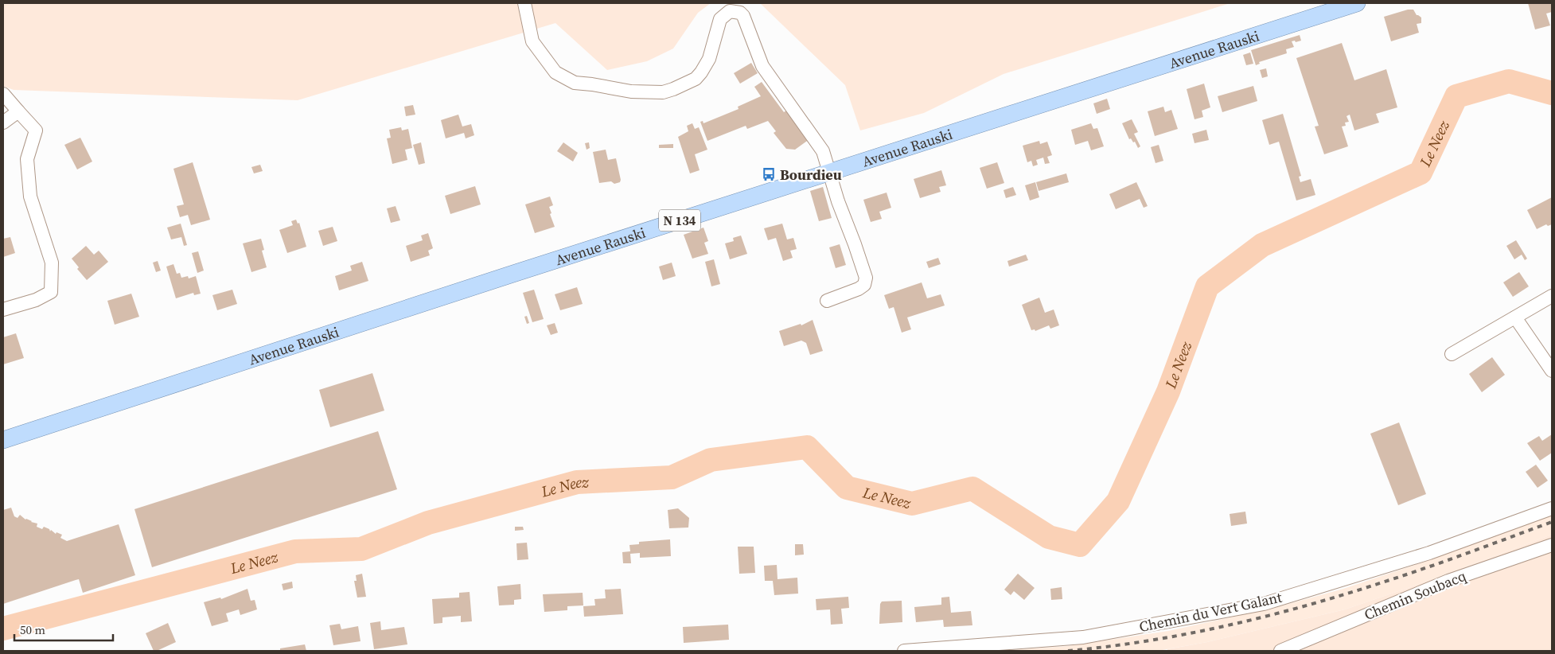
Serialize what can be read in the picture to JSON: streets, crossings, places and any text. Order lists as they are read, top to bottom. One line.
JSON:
{"streets":{"main road":["Avenue Rauski","N 134"],"street":["Chemin Soubacq","Chemin du Vert Galant"]},"water":["Le Neez"],"places":{"bus stop":["Bourdieu"]},"scale_bar":"50 m"}
